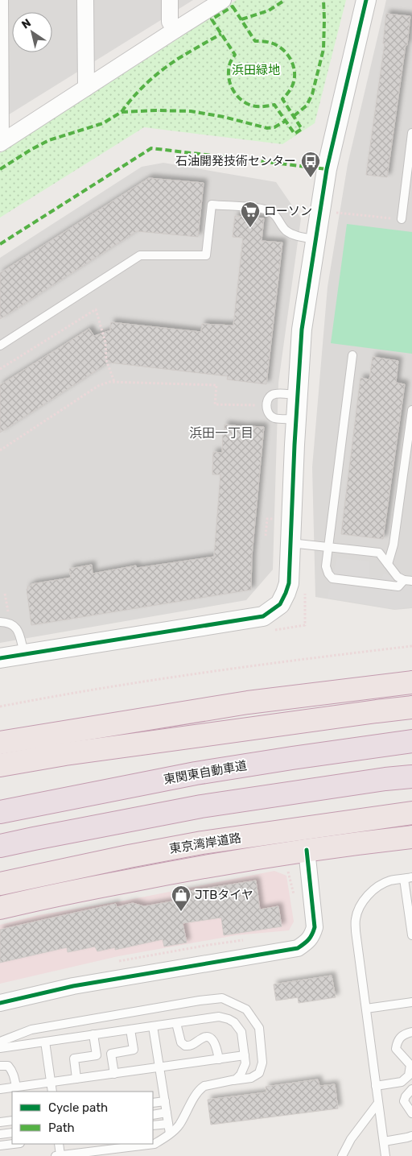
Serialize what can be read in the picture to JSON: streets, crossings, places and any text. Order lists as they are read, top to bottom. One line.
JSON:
{"streets":{"highway":["東関東自動車道","東京湾岸道路"]},"districts":["浜田一丁目"],"parks":["浜田緑地"],"places":{"bus stop":["石油開発技術センター"],"supermarket":["ローソン"],"shop":["JTBタイヤ"]},"legend":["Cycle path","Path"],"north":"top left"}
